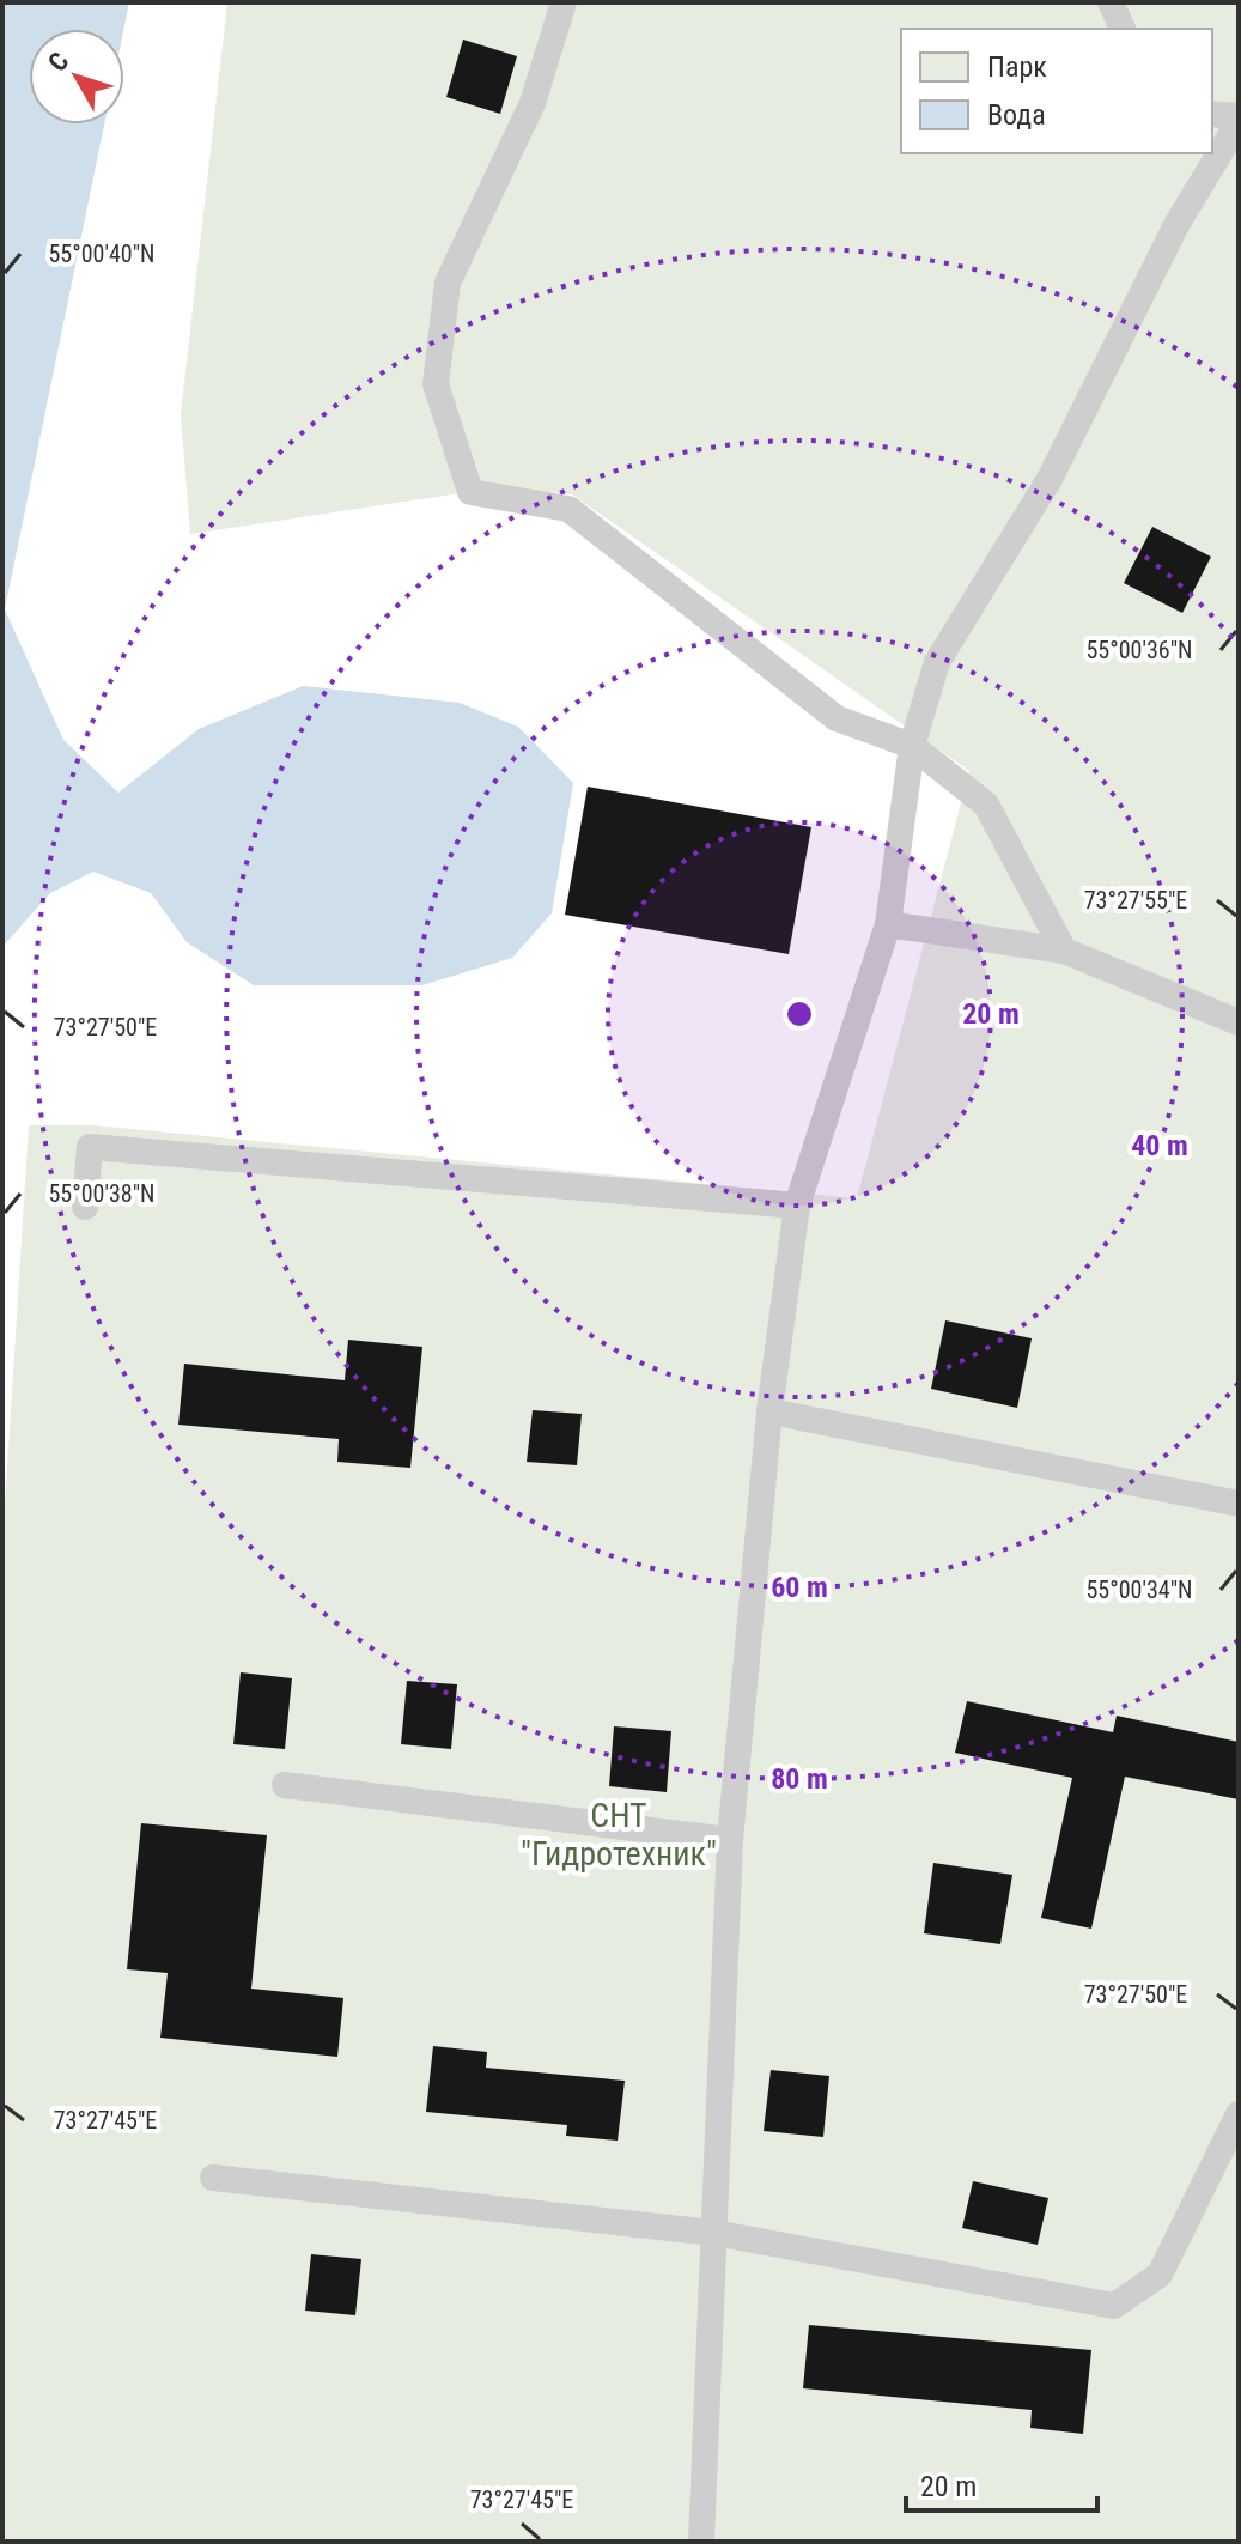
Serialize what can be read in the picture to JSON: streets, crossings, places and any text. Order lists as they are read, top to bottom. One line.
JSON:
{"parks":["СНТ \"Гидротехник\""],"legend":["Парк","Вода"],"scale_bar":"20 m","north":"top left","coordinates":["55°00'40\"N","55°00'36\"N","73°27'55\"E","73°27'50\"E","55°00'38\"N","55°00'34\"N","73°27'45\"E"],"rings":["20 m","40 m","60 m","80 m"]}
